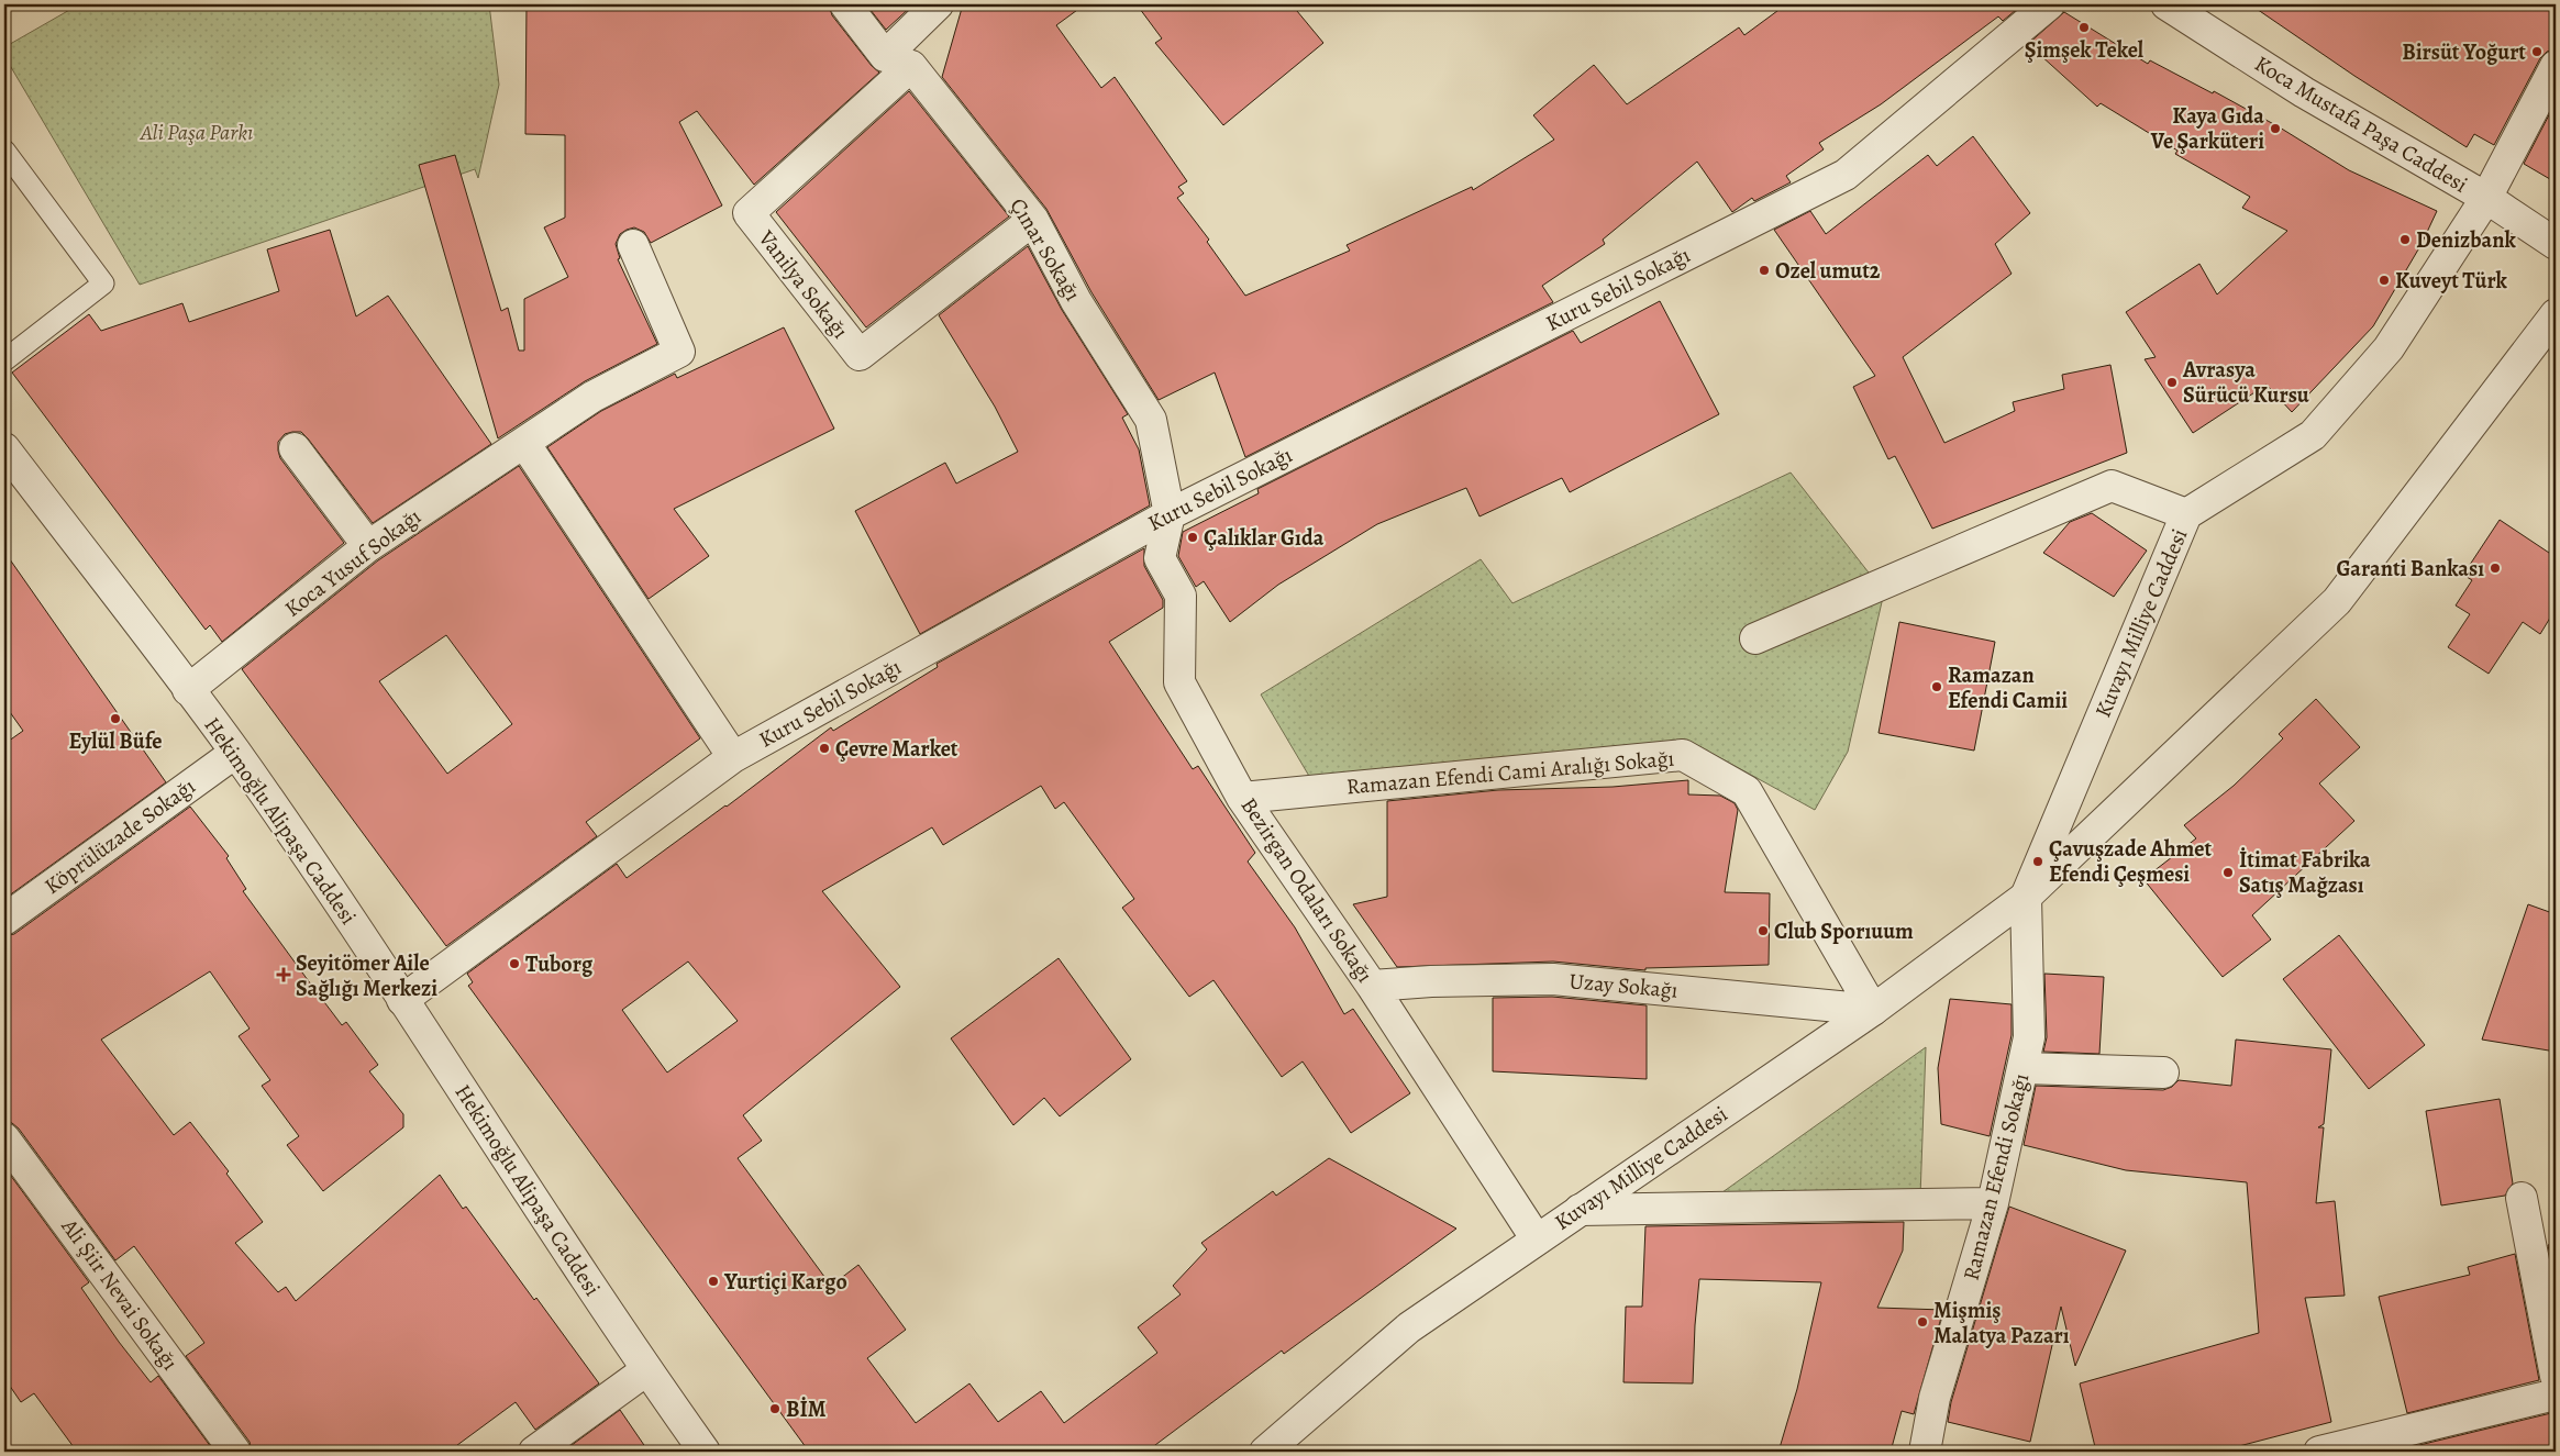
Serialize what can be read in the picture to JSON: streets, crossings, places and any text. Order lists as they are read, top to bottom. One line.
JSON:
{"streets":{"street":["Koca Mustafa Paşa Caddesi","Çınar Sokağı","Vanilya Sokağı","Kuru Sebil Sokağı","Koca Yusuf Sokağı","Kuvayı Milliye Caddesi","Ramazan Efendi Cami Aralığı Sokağı","Hekimoğlu Alipaşa Caddesi","Köprülüzade Sokağı","Bezirgan Odaları Sokağı","Uzay Sokağı","Ramazan Efendi Sokağı","Ali Şiir Nevai Sokağı"]},"crossings":[["Koca Mustafa Paşa Caddesi","Kuvayı Milliye Caddesi"],["Çınar Sokağı","Vanilya Sokağı"],["Çınar Sokağı","Kuru Sebil Sokağı"],["Çınar Sokağı","Bezirgan Odaları Sokağı"],["Kuru Sebil Sokağı","Hekimoğlu Alipaşa Caddesi"],["Kuru Sebil Sokağı","Bezirgan Odaları Sokağı"],["Koca Yusuf Sokağı","Hekimoğlu Alipaşa Caddesi"],["Kuvayı Milliye Caddesi","Ramazan Efendi Cami Aralığı Sokağı"],["Kuvayı Milliye Caddesi","Bezirgan Odaları Sokağı"],["Kuvayı Milliye Caddesi","Uzay Sokağı"],["Kuvayı Milliye Caddesi","Ramazan Efendi Sokağı"],["Ramazan Efendi Cami Aralığı Sokağı","Bezirgan Odaları Sokağı"],["Ramazan Efendi Cami Aralığı Sokağı","Uzay Sokağı"],["Hekimoğlu Alipaşa Caddesi","Köprülüzade Sokağı"],["Bezirgan Odaları Sokağı","Uzay Sokağı"]],"parks":["Ali Paşa Parkı"],"places":{"other":["Şimşek Tekel","Birsüt Yoğurt","Kaya Gıda Ve Şarküteri","Denizbank","Ozel umut2","Kuveyt Türk","Avrasya Sürücü Kursu","Çalıklar Gıda","Garanti Bankası","Ramazan Efendi Camii","Eylül Büfe","Çevre Market","Çavuşzade Ahmet Efendi Çeşmesi","İtimat Fabrika Satış Mağzası","Club Sporıuum","Tuborg","Yurtiçi Kargo","Mişmiş Malatya Pazarı","BİM"],"health":["Seyitömer Aile Sağlığı Merkezi"]}}
